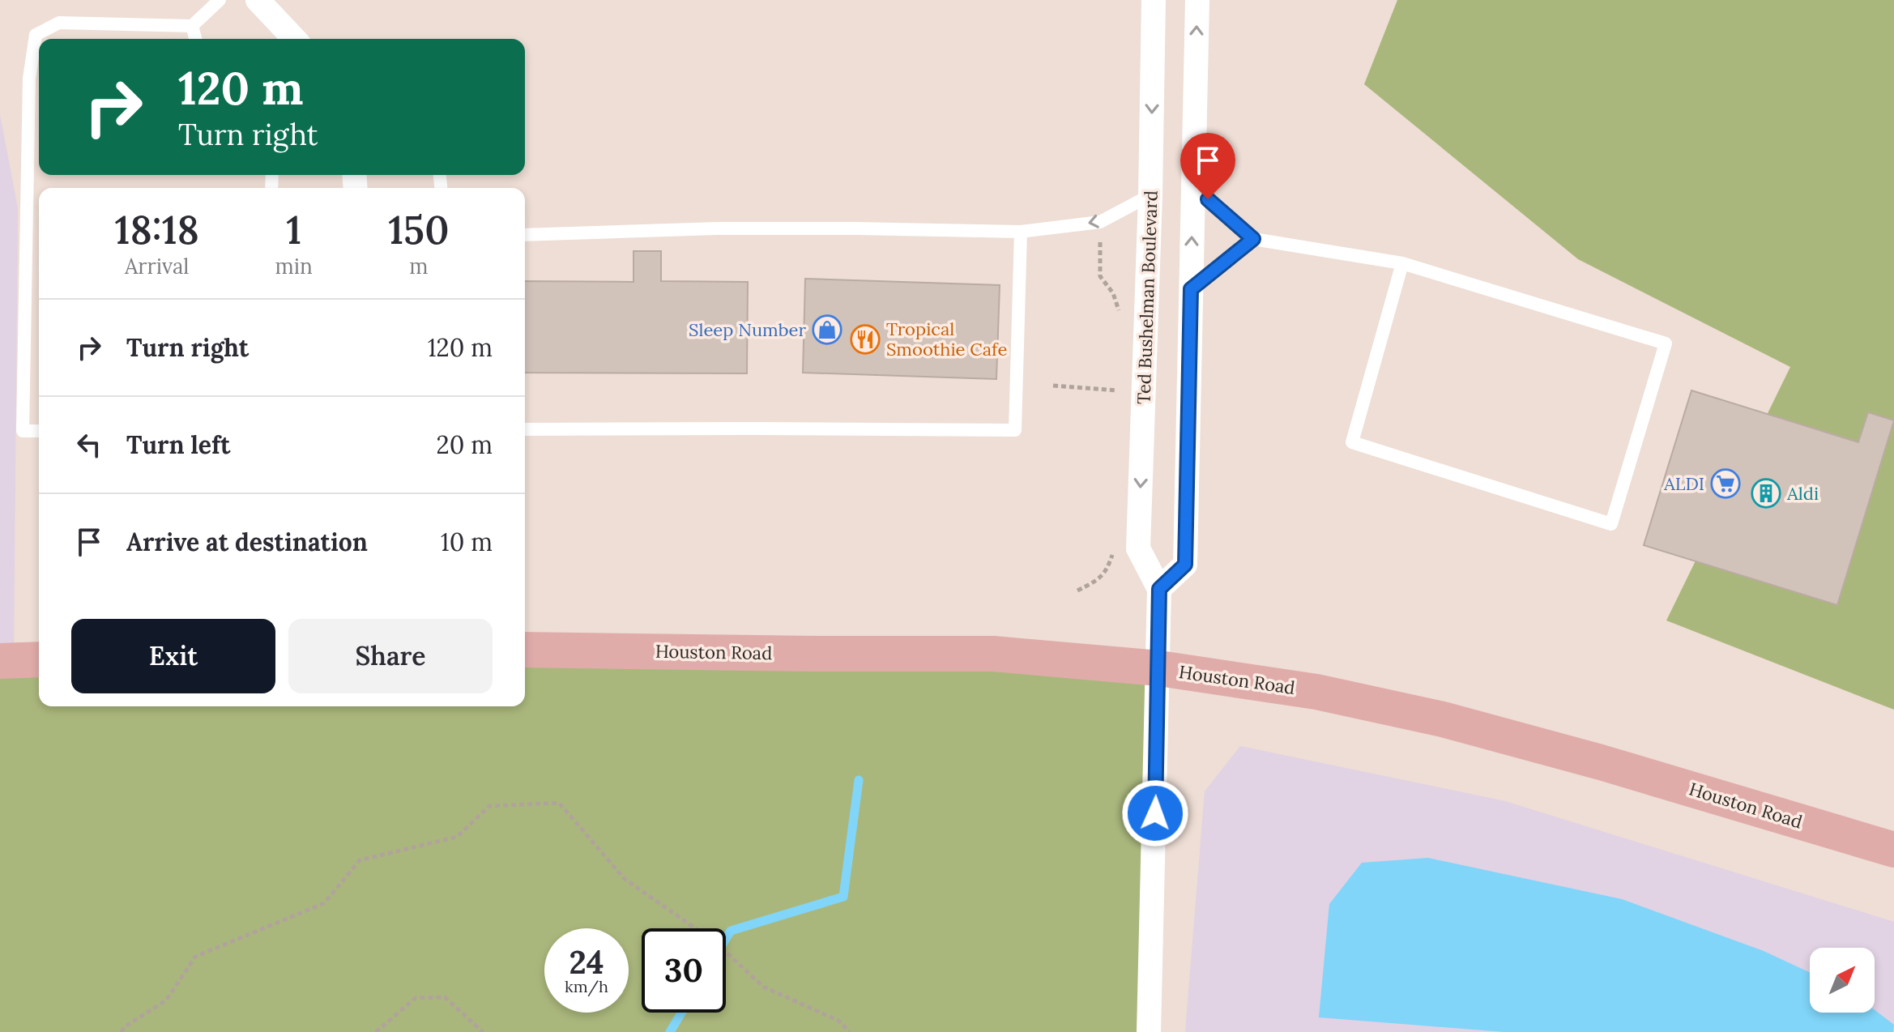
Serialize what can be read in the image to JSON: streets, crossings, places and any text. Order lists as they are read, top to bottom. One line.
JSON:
{"streets":{"main road":["Houston Road"],"street":["Ted Bushelman Boulevard"]},"crossings":[["Ted Bushelman Boulevard","Houston Road"]],"places":{"shop":["Sleep Number"],"restaurant":["Tropical Smoothie Cafe"],"supermarket":["ALDI"],"building":["Aldi"]},"north":"top right","page":{"turn":["120 m","Turn right"],"eta":["18:18","Arrival","1","min","150","m"],"list":[{"name":"Turn right","value":"120 m"},{"name":"Turn left","value":"20 m"},{"name":"Arrive at destination","value":"10 m"}],"buttons":["Exit","Share"],"speed":"24 km/h","limit":"30"}}
